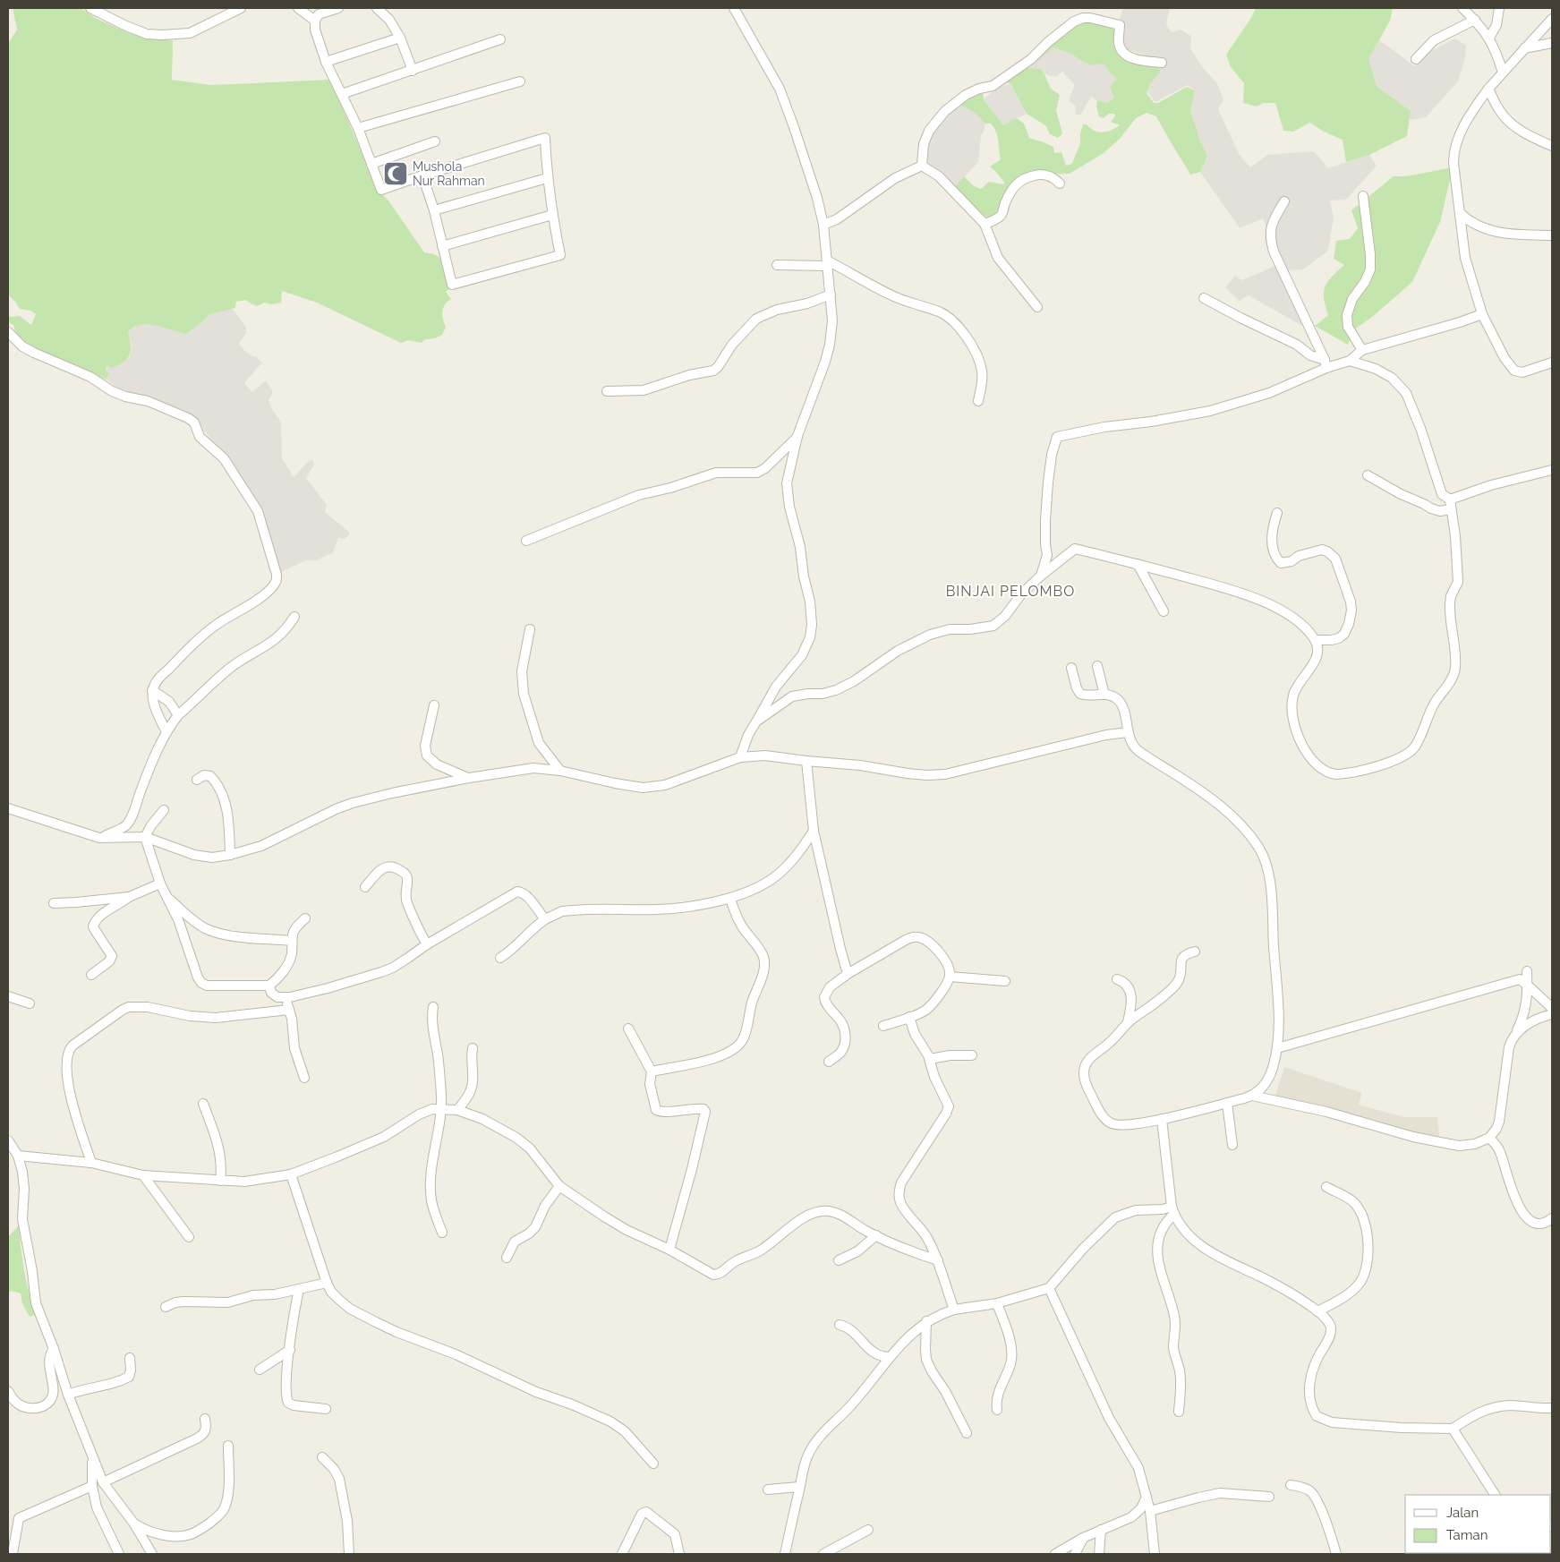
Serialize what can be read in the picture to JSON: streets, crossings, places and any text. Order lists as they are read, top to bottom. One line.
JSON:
{"districts":["BINJAI PELOMBO"],"places":{"mosque":["Mushola Nur Rahman"]},"legend":["Jalan","Taman"]}
